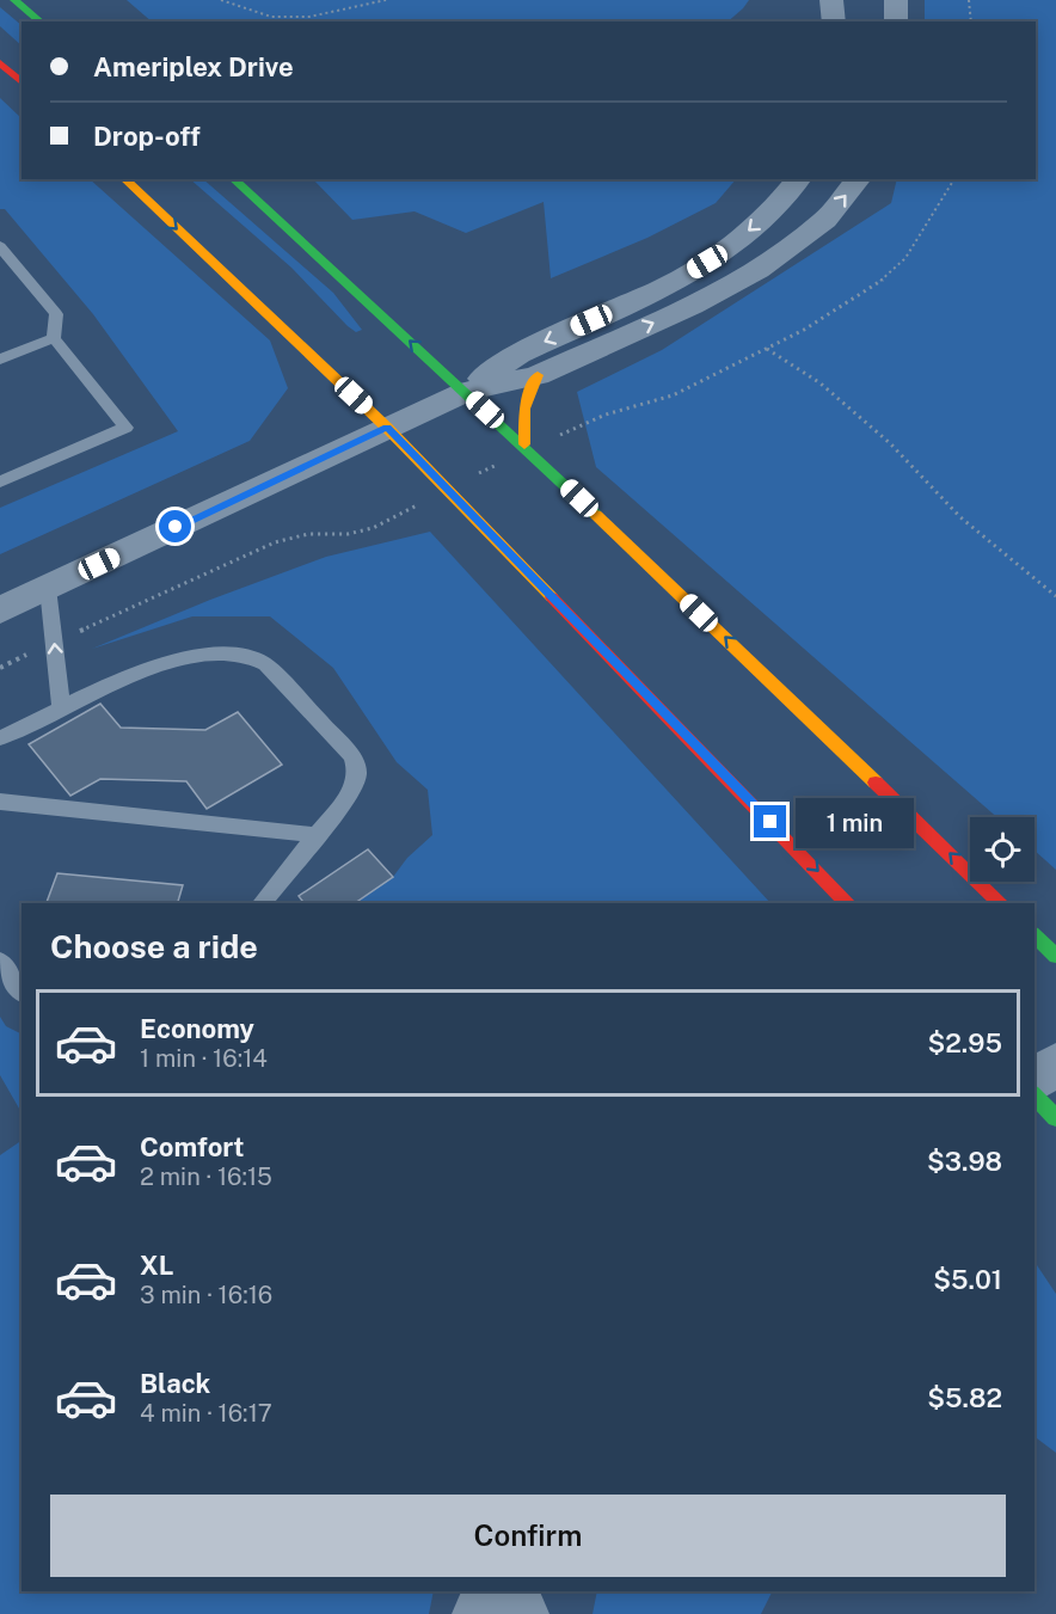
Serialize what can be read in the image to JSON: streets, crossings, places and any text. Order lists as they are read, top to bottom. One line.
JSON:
{"page":{"banner":["Ameriplex Drive","Drop-off"],"bubble":"1 min","heading":"Choose a ride","list":[{"name":"Economy","note":"1 min · 16:14","value":"$2.95"},{"name":"Comfort","note":"2 min · 16:15","value":"$3.98"},{"name":"XL","note":"3 min · 16:16","value":"$5.01"},{"name":"Black","note":"4 min · 16:17","value":"$5.82"}],"buttons":"Confirm"}}
